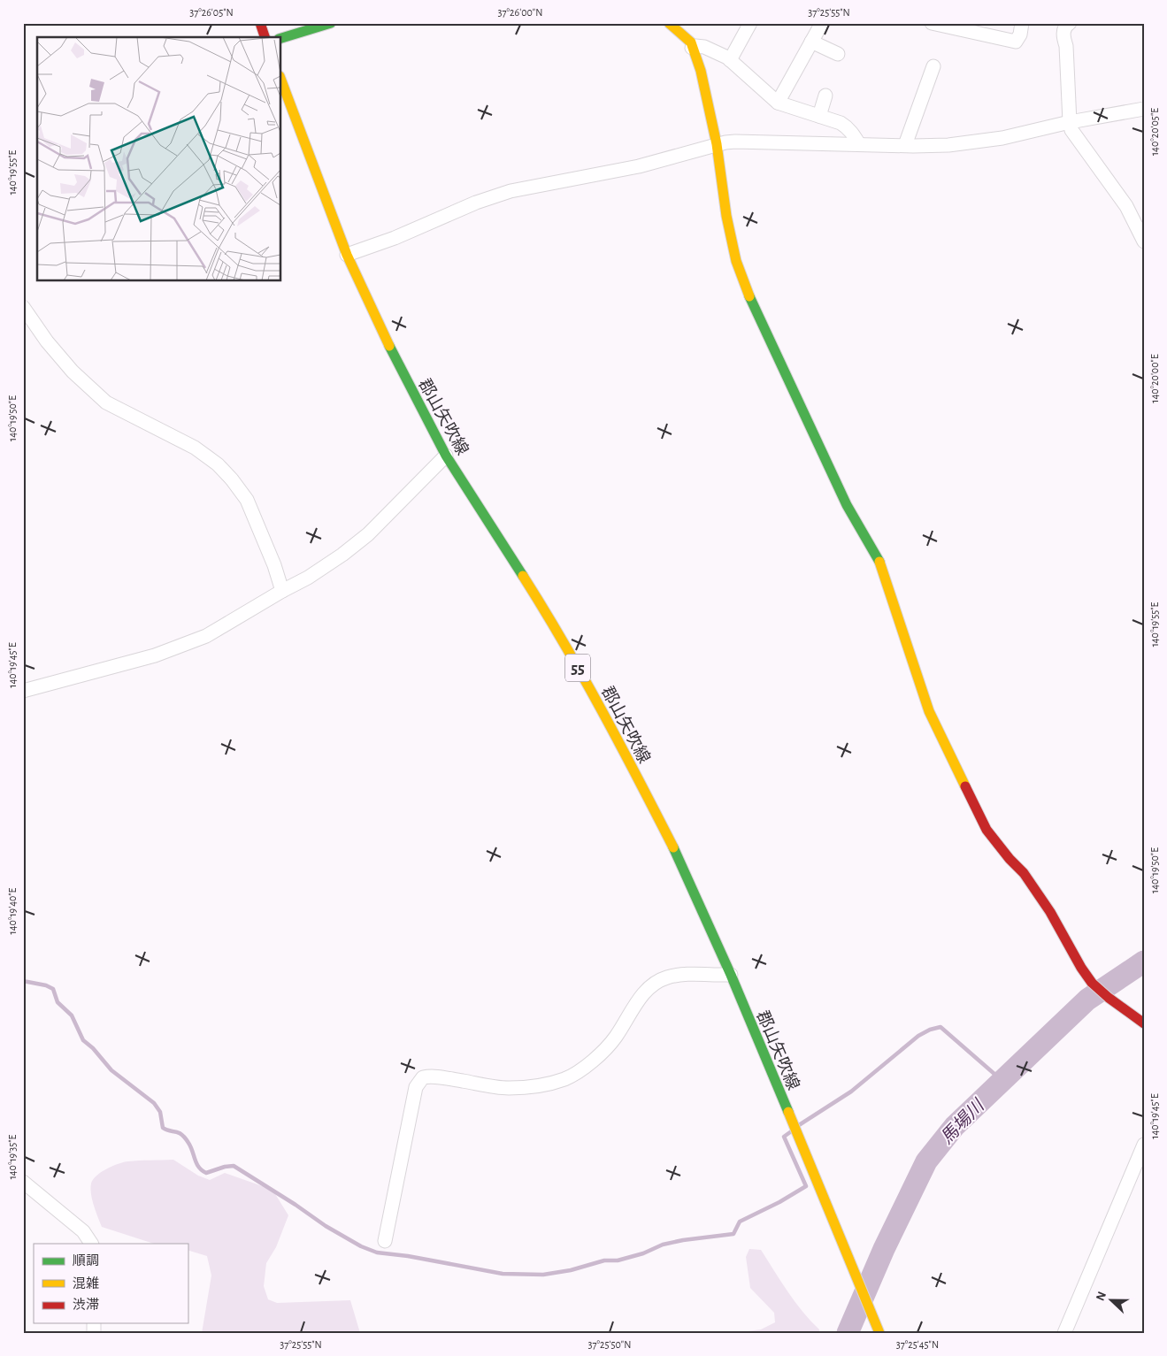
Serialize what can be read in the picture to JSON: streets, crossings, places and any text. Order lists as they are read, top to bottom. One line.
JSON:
{"streets":{"main road":["郡山矢吹線","55"]},"water":["馬場川"],"legend":["順調","混雑","渋滞"],"north":"left","coordinates":["37°26'05\"N","37°26'00\"N","37°25'55\"N","140°20'05\"E","140°19'55\"E","140°20'00\"E","140°19'50\"E","140°19'45\"E","140°19'40\"E","140°19'35\"E","37°25'50\"N","37°25'45\"N"]}
